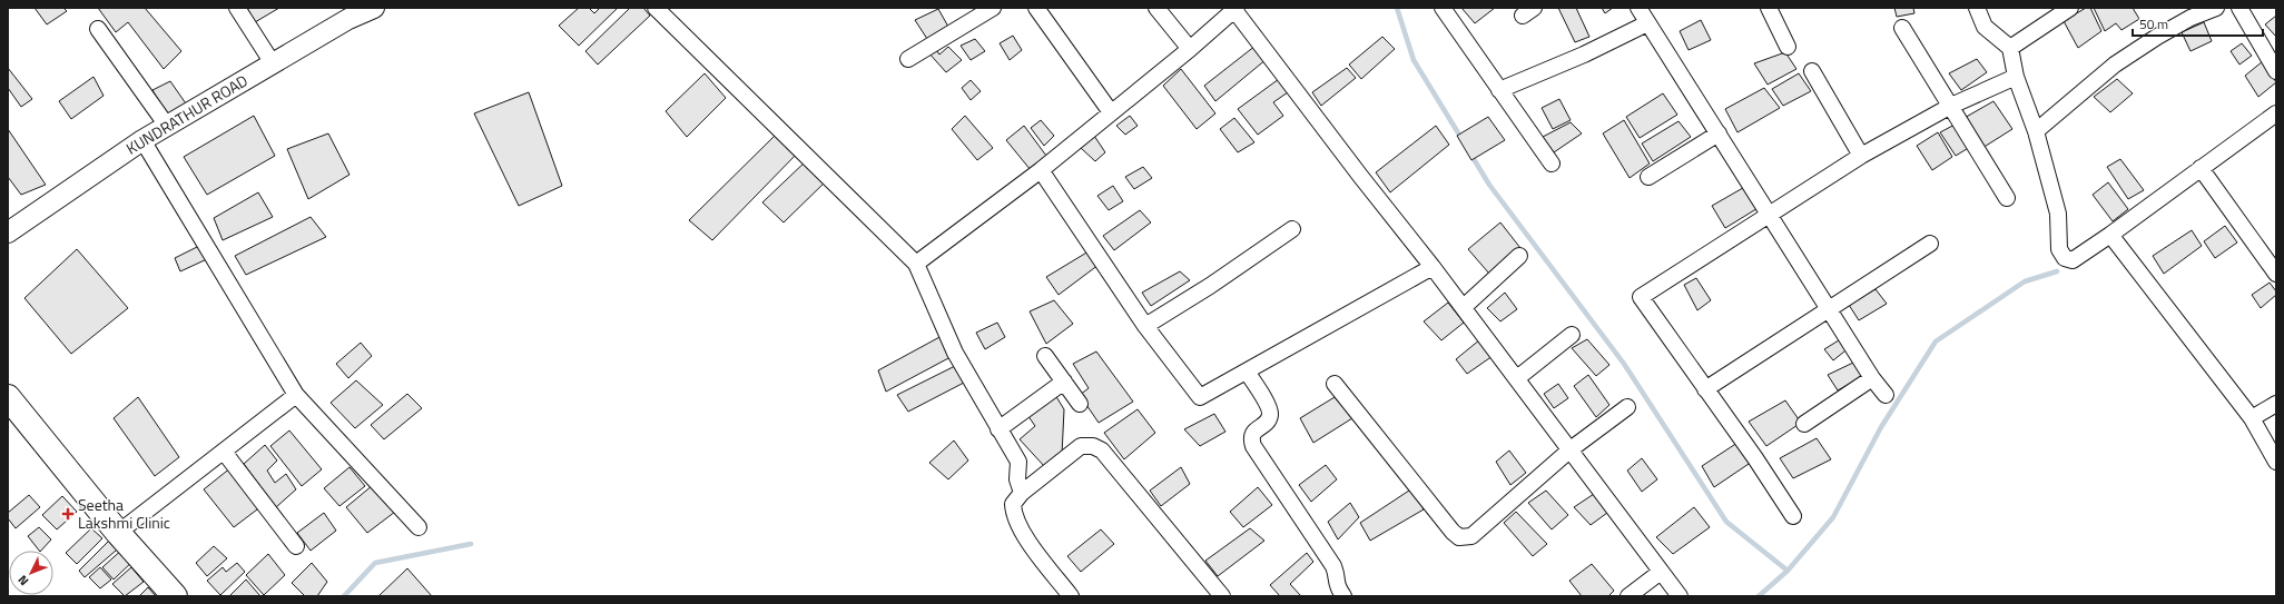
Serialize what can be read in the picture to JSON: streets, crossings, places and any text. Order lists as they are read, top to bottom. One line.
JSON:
{"streets":{"street":["KUNDRATHUR ROAD"]},"places":{"health":["Seetha Lakshmi Clinic"]},"scale_bar":"50 m","north":"bottom left"}
